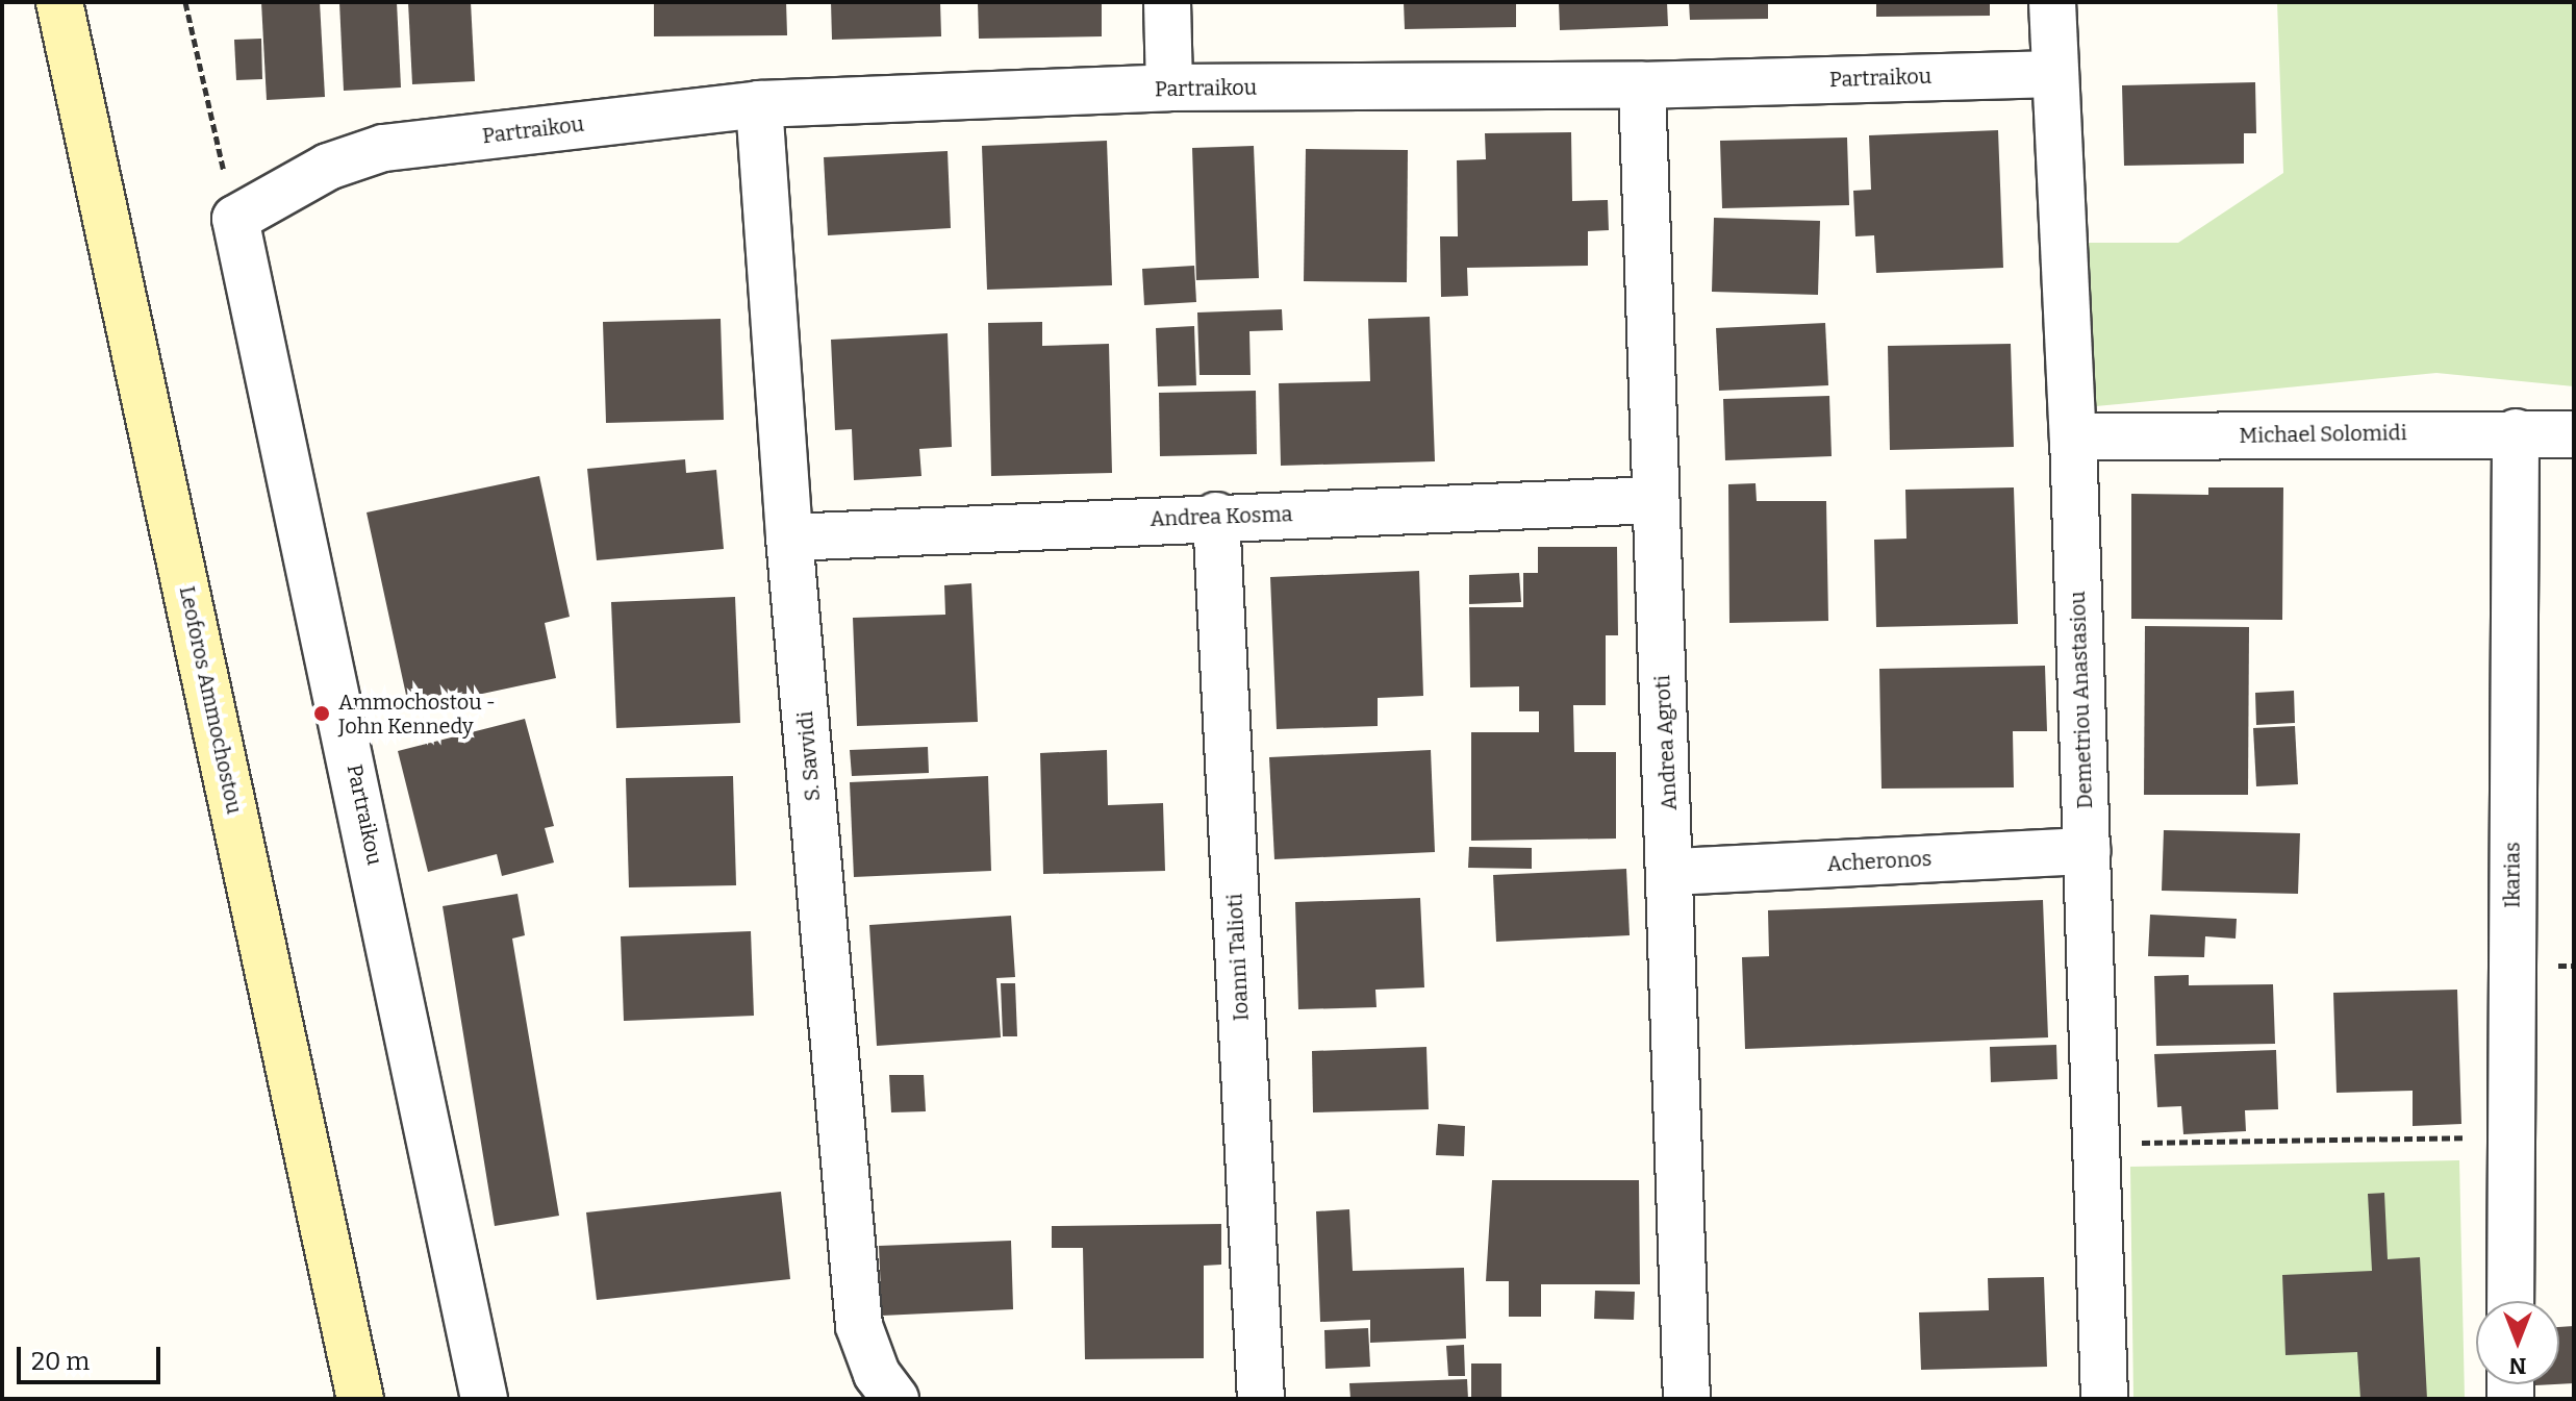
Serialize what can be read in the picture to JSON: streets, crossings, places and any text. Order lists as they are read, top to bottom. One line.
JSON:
{"streets":{"main road":["Leoforos Ammochostou"],"street":["Partraikou","Michael Solomidi","Andrea Kosma","Demetriou Anastasiou","Andrea Agroti","S. Savvidi","Acheronos","Ikarias","Ioanni Talioti"]},"crossings":[["Partraikou","Demetriou Anastasiou"],["Partraikou","Andrea Agroti"],["Partraikou","S. Savvidi"],["Michael Solomidi","Demetriou Anastasiou"],["Michael Solomidi","Ikarias"],["Andrea Kosma","Andrea Agroti"],["Andrea Kosma","S. Savvidi"],["Andrea Kosma","Ioanni Talioti"],["Demetriou Anastasiou","Acheronos"],["Andrea Agroti","Acheronos"]],"places":["Ammochostou - John Kennedy"],"scale_bar":"20 m","north":"bottom"}
